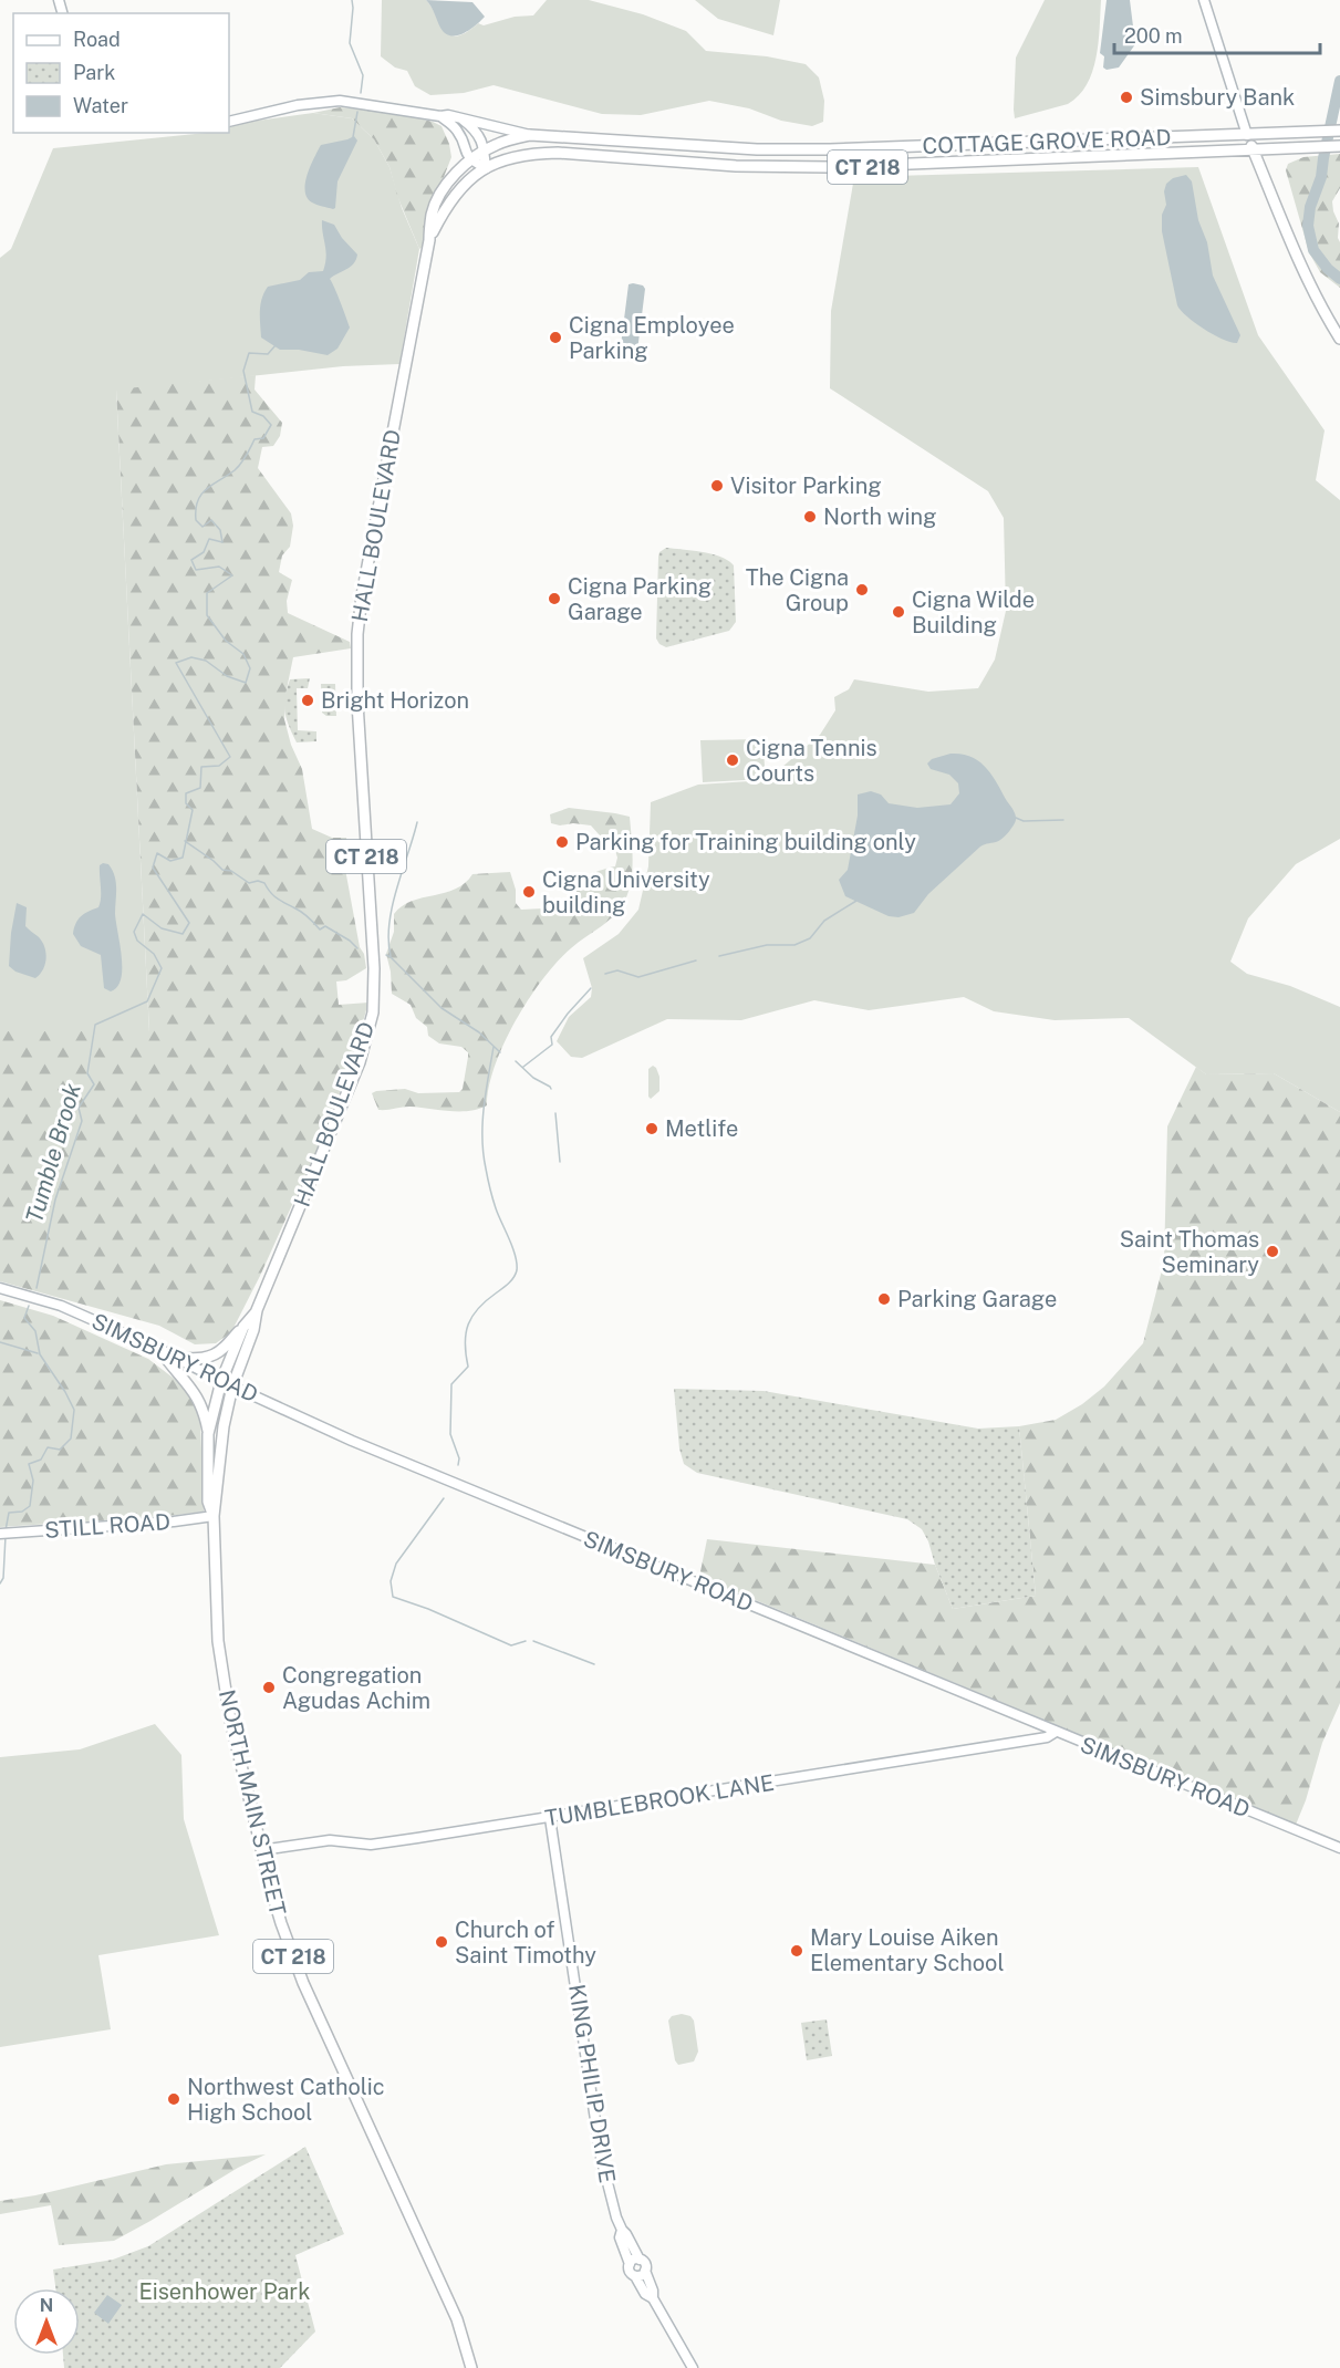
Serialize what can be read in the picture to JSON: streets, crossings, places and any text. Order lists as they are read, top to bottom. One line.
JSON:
{"streets":{"main road":["COTTAGE GROVE ROAD","CT 218","HALL BOULEVARD","NORTH MAIN STREET"],"street":["SIMSBURY ROAD","STILL ROAD","TUMBLEBROOK LANE","KING PHILIP DRIVE"]},"crossings":[["COTTAGE GROVE ROAD","HALL BOULEVARD"],["HALL BOULEVARD","SIMSBURY ROAD"],["HALL BOULEVARD","NORTH MAIN STREET"],["SIMSBURY ROAD","TUMBLEBROOK LANE"],["SIMSBURY ROAD","NORTH MAIN STREET"],["STILL ROAD","NORTH MAIN STREET"],["TUMBLEBROOK LANE","NORTH MAIN STREET"],["TUMBLEBROOK LANE","KING PHILIP DRIVE"]],"water":["Tumble Brook"],"parks":["Eisenhower Park"],"places":["Simsbury Bank","Cigna Employee Parking","Visitor Parking","North wing","The Cigna Group","Cigna Parking Garage","Cigna Wilde Building","Bright Horizon","Cigna Tennis Courts","Parking for Training building only","Cigna University building","Metlife","Saint Thomas Seminary","Parking Garage","Congregation Agudas Achim","Church of Saint Timothy","Mary Louise Aiken Elementary School","Northwest Catholic High School"],"legend":["Road","Park","Water"],"scale_bar":"200 m","north":"top"}
